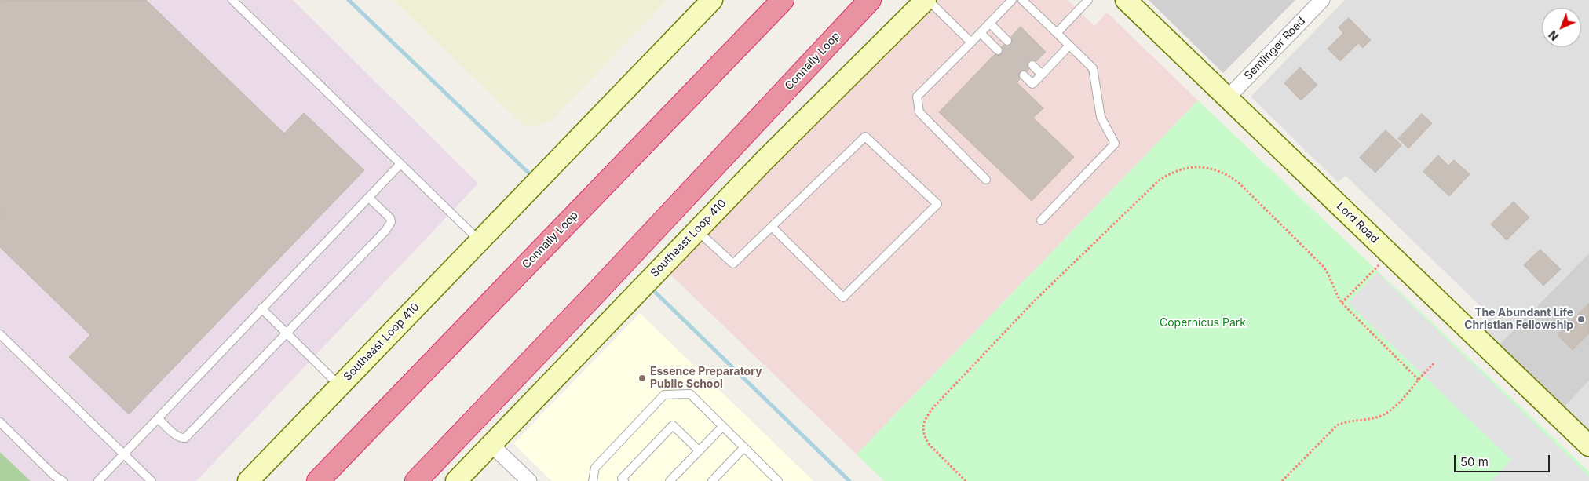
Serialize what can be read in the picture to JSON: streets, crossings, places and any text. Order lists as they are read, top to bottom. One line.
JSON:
{"streets":{"highway":["Connally Loop"],"main road":["Lord Road","Southeast Loop 410"],"street":["Semlinger Road"]},"crossings":[["Semlinger Road","Lord Road"]],"parks":["Copernicus Park"],"places":["The Abundant Life Christian Fellowship","Essence Preparatory Public School"],"scale_bar":"50 m","north":"bottom left"}
